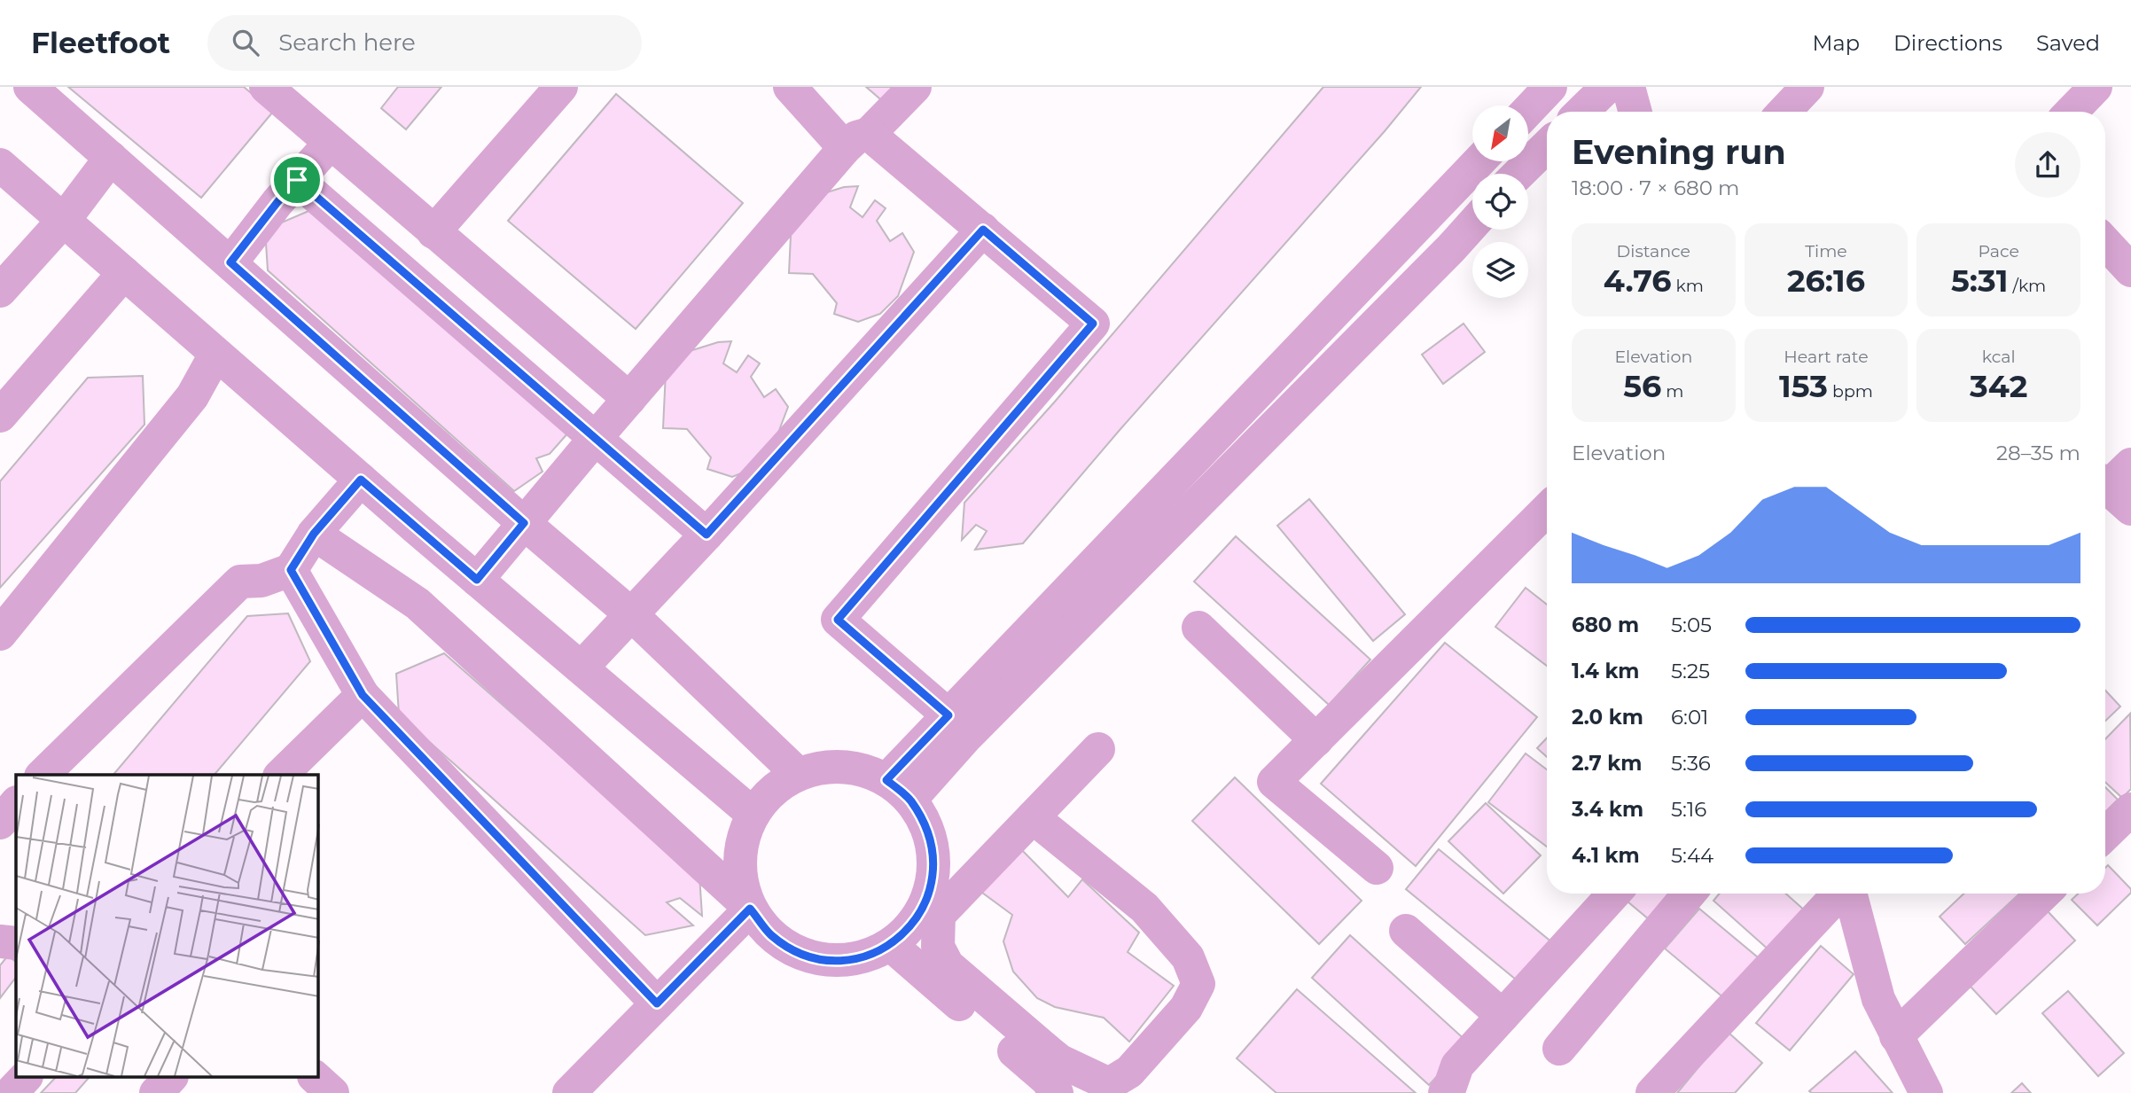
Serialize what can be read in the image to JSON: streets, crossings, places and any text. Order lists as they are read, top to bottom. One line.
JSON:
{"north":"bottom left","page":{"header":"Fleetfoot","search":"Search here","nav":["Map","Directions","Saved"],"heading":["Evening run","18:00 · 7 × 680 m"],"stats":[["Distance","4.76 km"],["Time","26:16"],["Pace","5:31 /km"],["Elevation","56 m"],["Heart rate","153 bpm"],["kcal","342"]],"chart":["Elevation","28–35 m"],"list":[{"name":"680 m","note":"5:05"},{"name":"1.4 km","note":"5:25"},{"name":"2.0 km","note":"6:01"},{"name":"2.7 km","note":"5:36"},{"name":"3.4 km","note":"5:16"},{"name":"4.1 km","note":"5:44"}]}}
